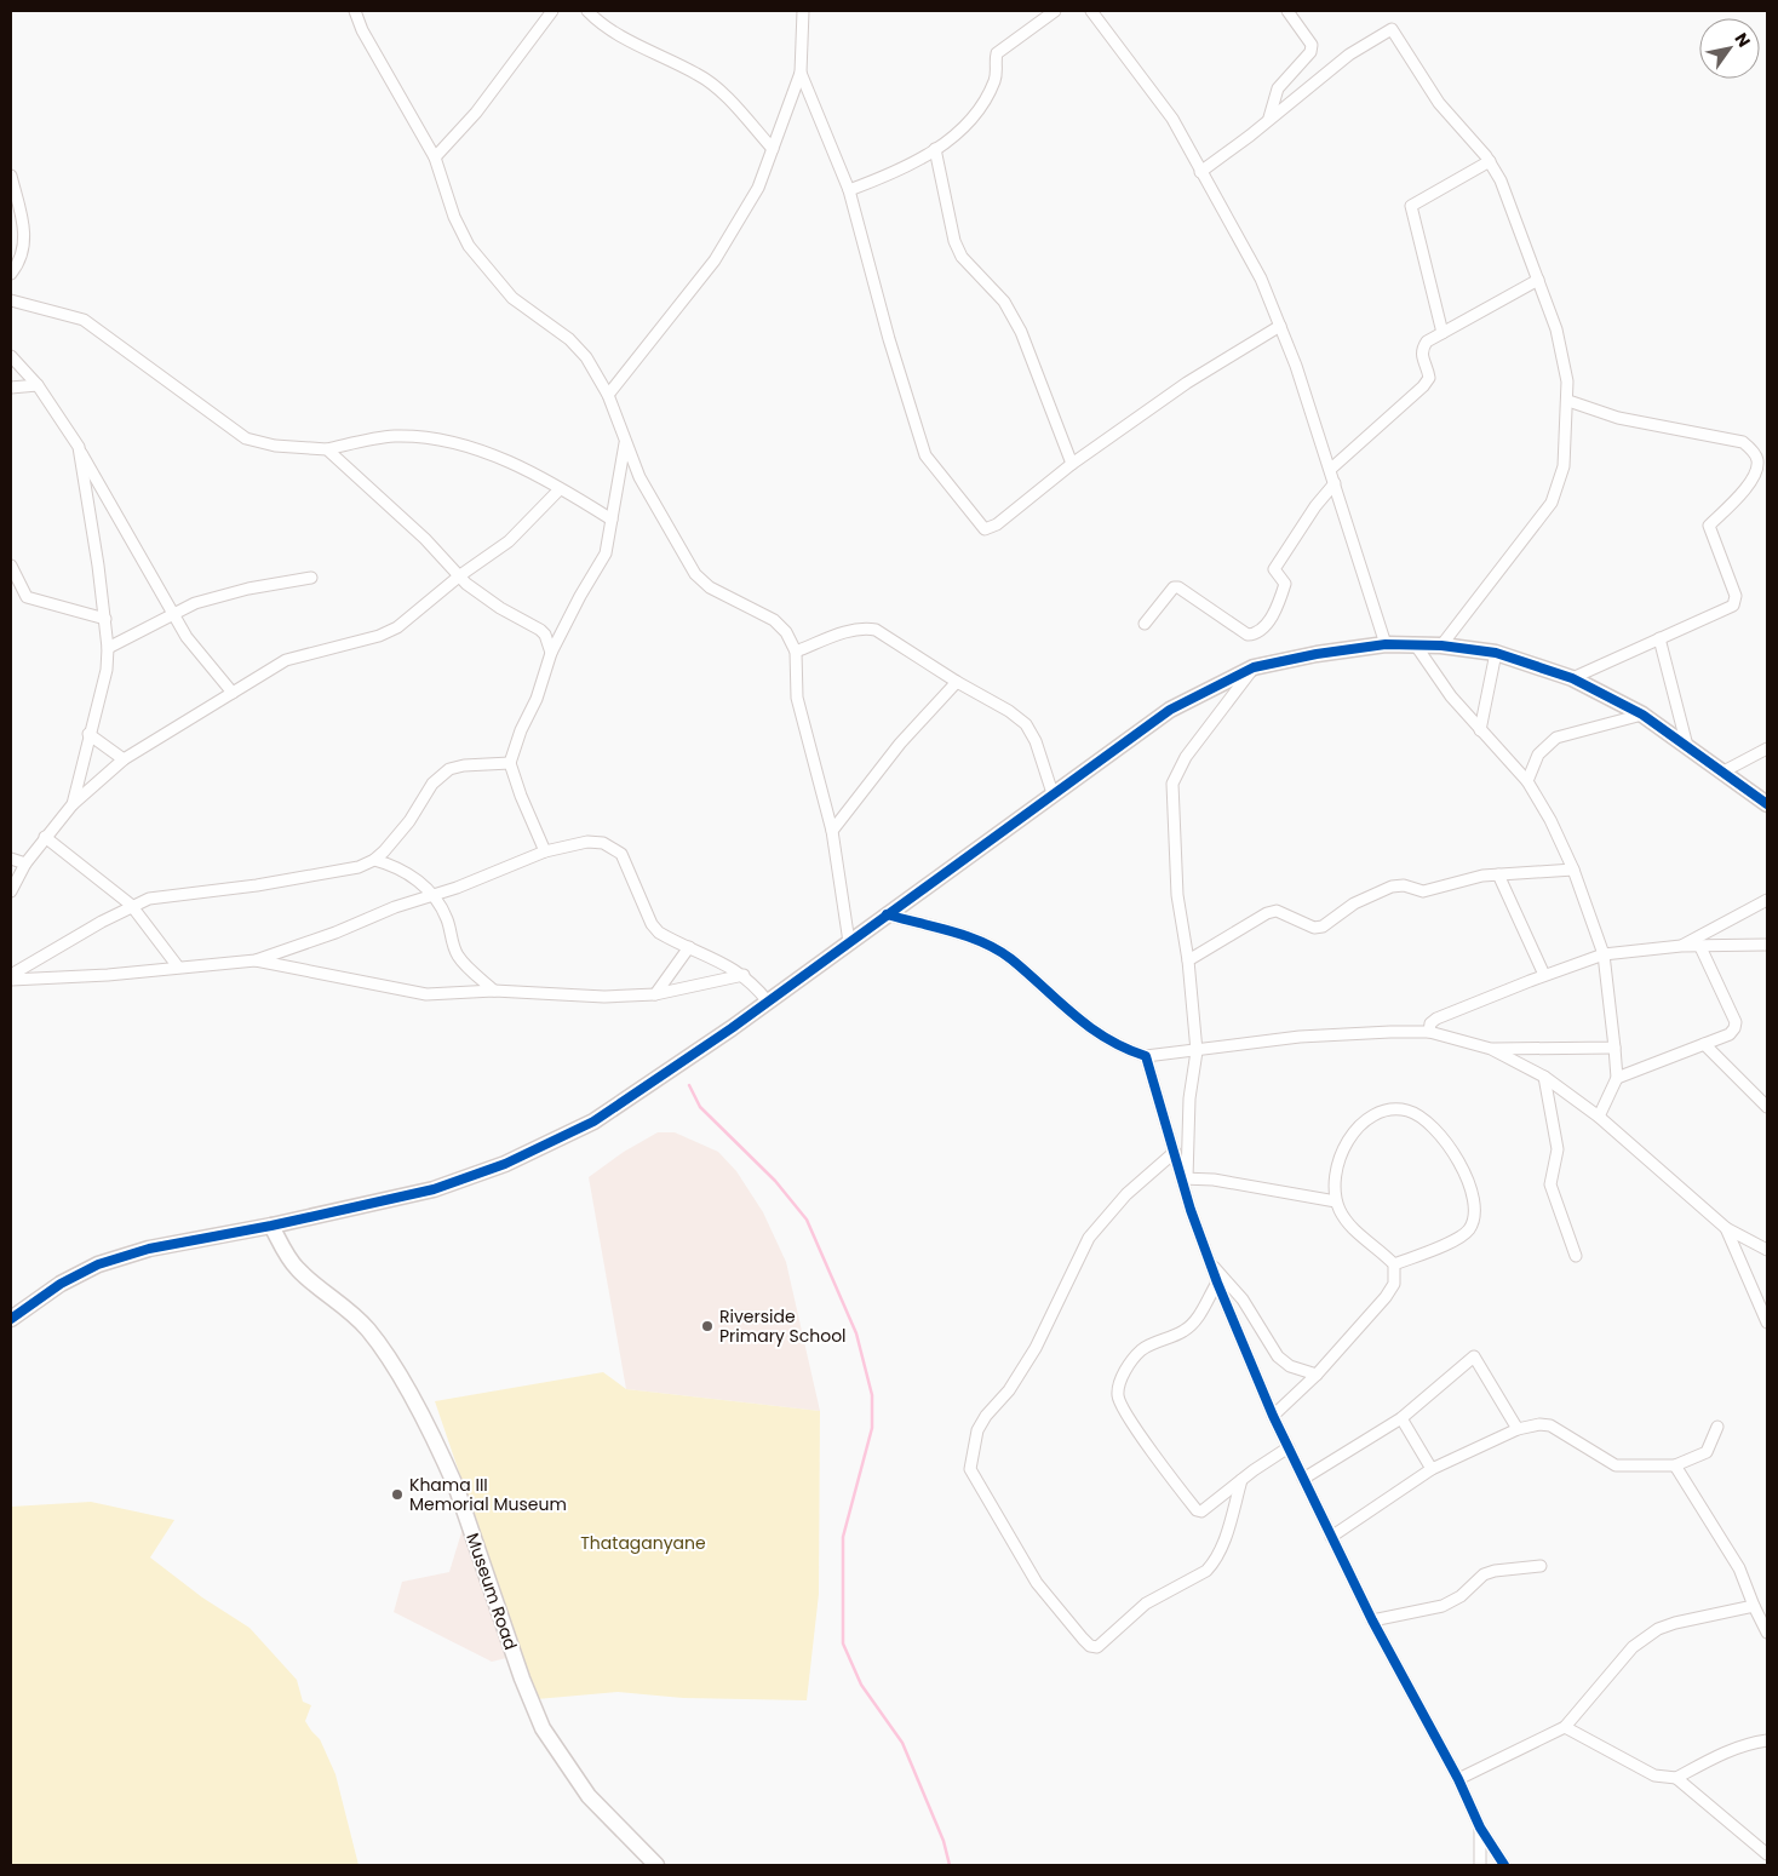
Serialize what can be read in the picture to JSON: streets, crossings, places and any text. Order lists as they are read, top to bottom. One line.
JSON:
{"streets":{"street":["Museum Road"]},"parks":["Thataganyane"],"places":["Riverside Primary School","Khama III Memorial Museum"],"north":"top right"}
